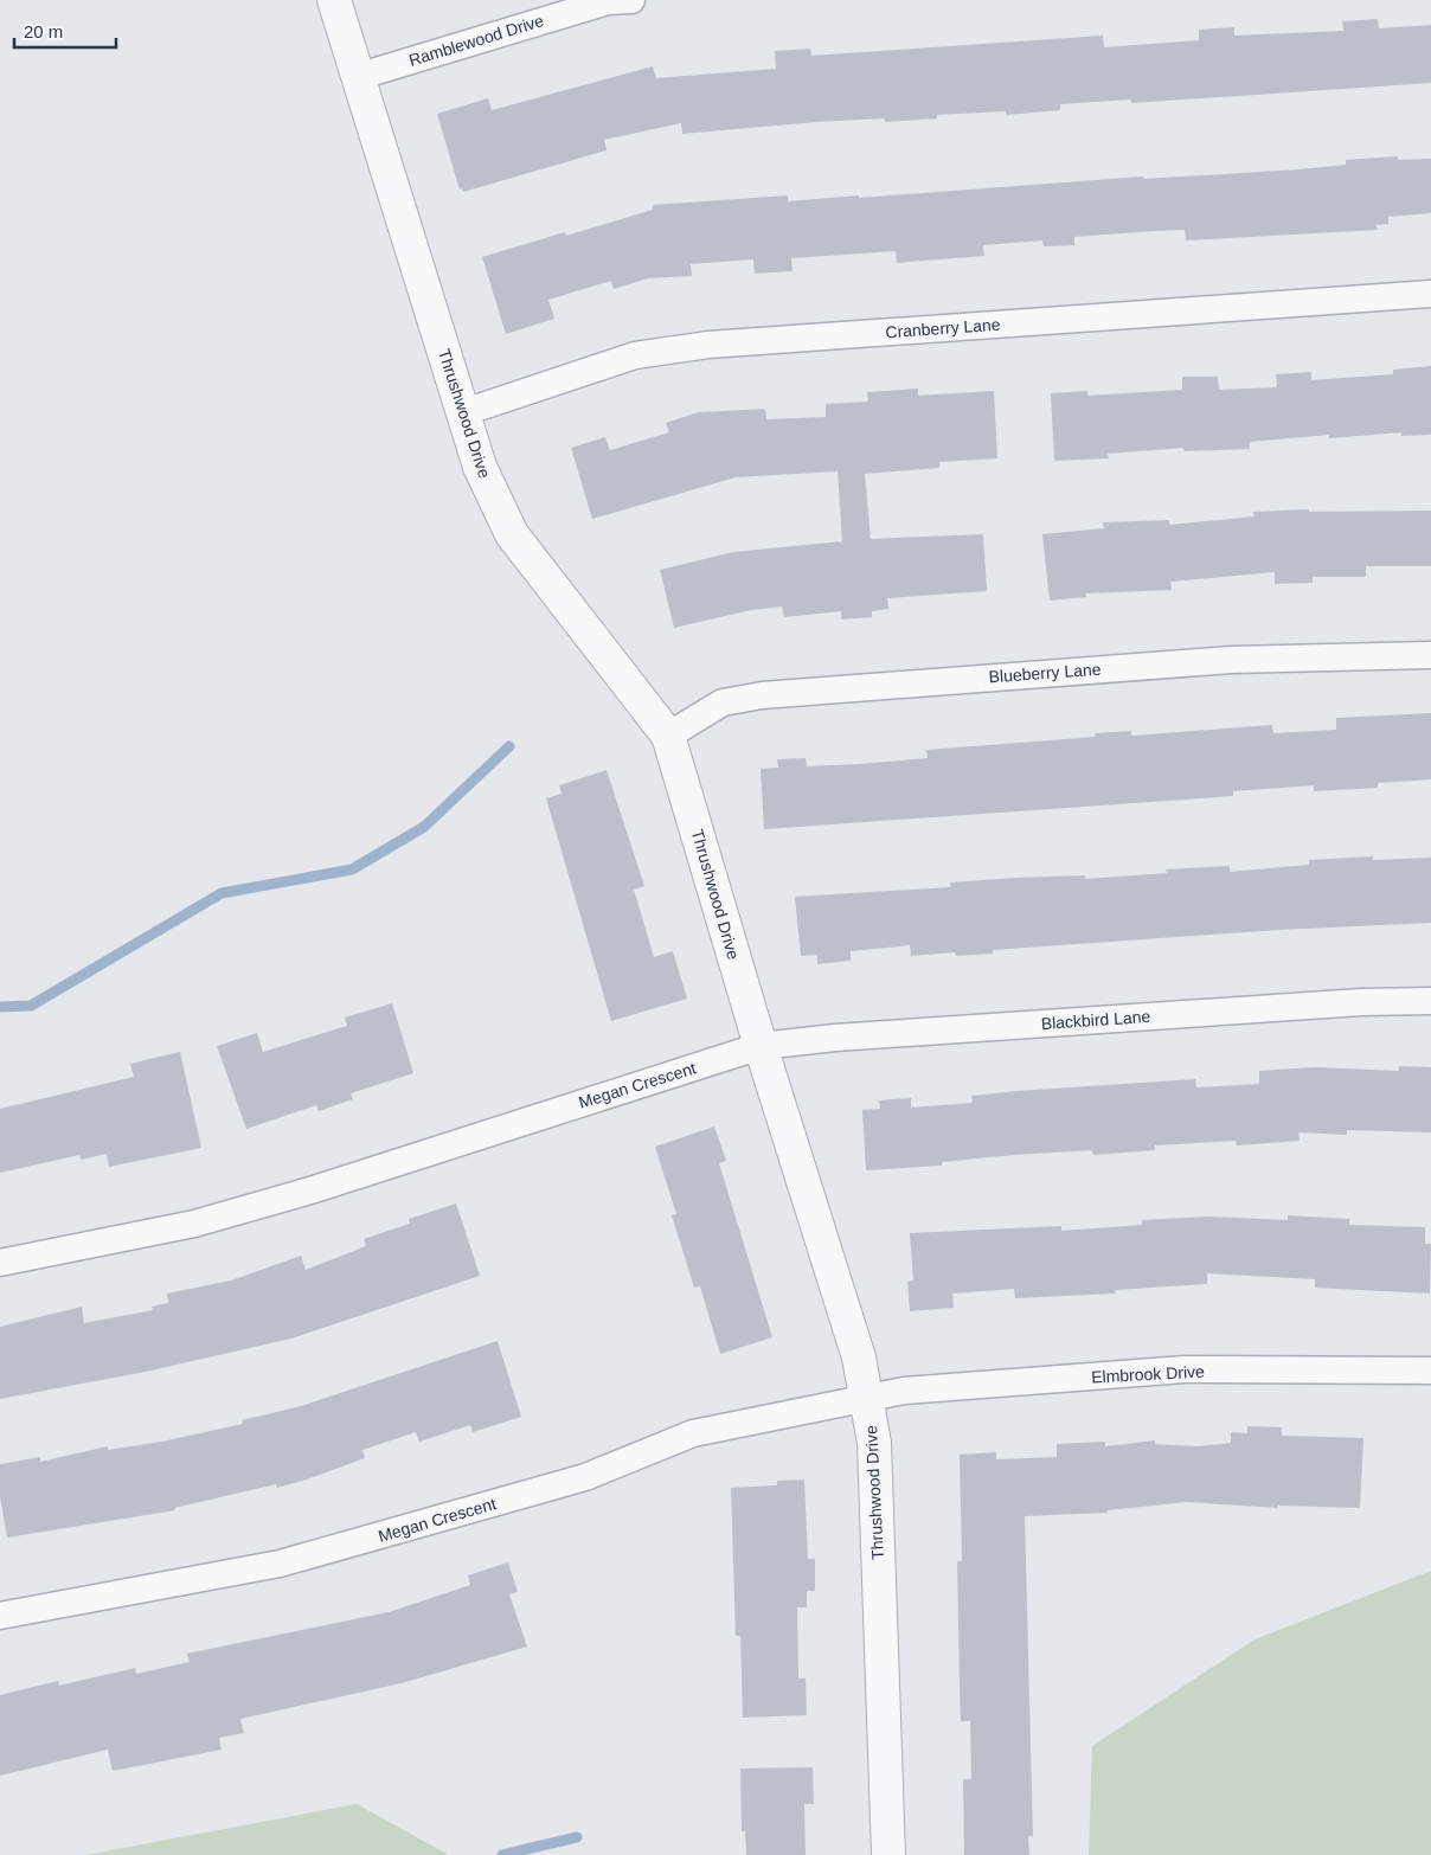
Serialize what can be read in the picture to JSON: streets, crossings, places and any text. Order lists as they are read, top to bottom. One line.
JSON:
{"streets":{"street":["Ramblewood Drive","Cranberry Lane","Thrushwood Drive","Blueberry Lane","Blackbird Lane","Megan Crescent","Elmbrook Drive"]},"crossings":[["Ramblewood Drive","Thrushwood Drive"],["Cranberry Lane","Thrushwood Drive"],["Thrushwood Drive","Blueberry Lane"],["Thrushwood Drive","Blackbird Lane"],["Thrushwood Drive","Megan Crescent"],["Thrushwood Drive","Elmbrook Drive"],["Blackbird Lane","Megan Crescent"],["Megan Crescent","Elmbrook Drive"]],"scale_bar":"20 m"}
